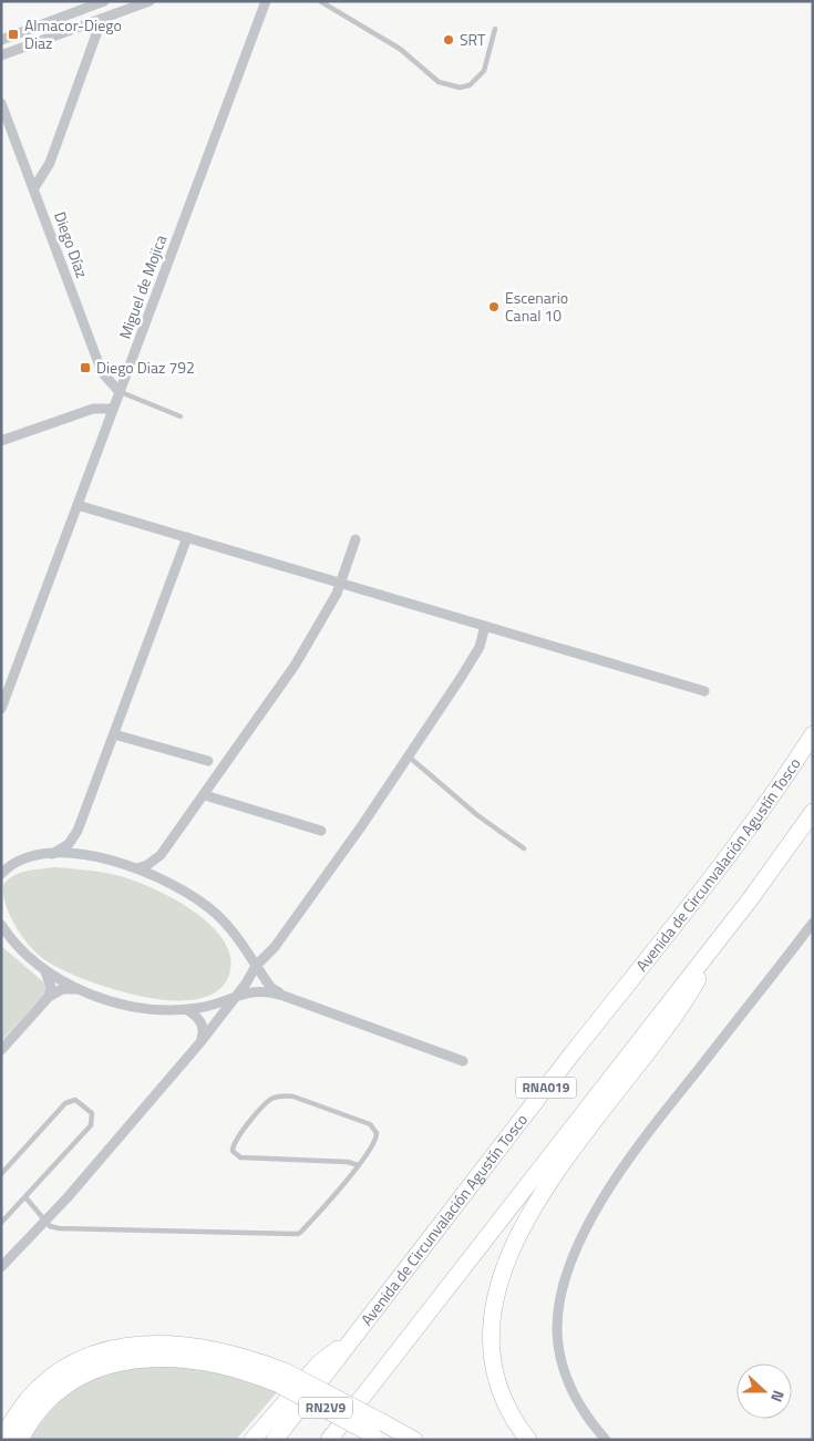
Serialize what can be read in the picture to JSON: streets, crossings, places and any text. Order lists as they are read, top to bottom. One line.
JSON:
{"streets":{"highway":["Avenida de Circunvalación Agustín Tosco","RNA019","RN2V9"],"street":["Diego Díaz","Miguel de Mojica"]},"crossings":[["Diego Díaz","Miguel de Mojica"]],"places":{"transit":["Almacor-Diego Diaz","Diego Diaz 792"],"other":["SRT","Escenario Canal 10"]},"north":"right"}
